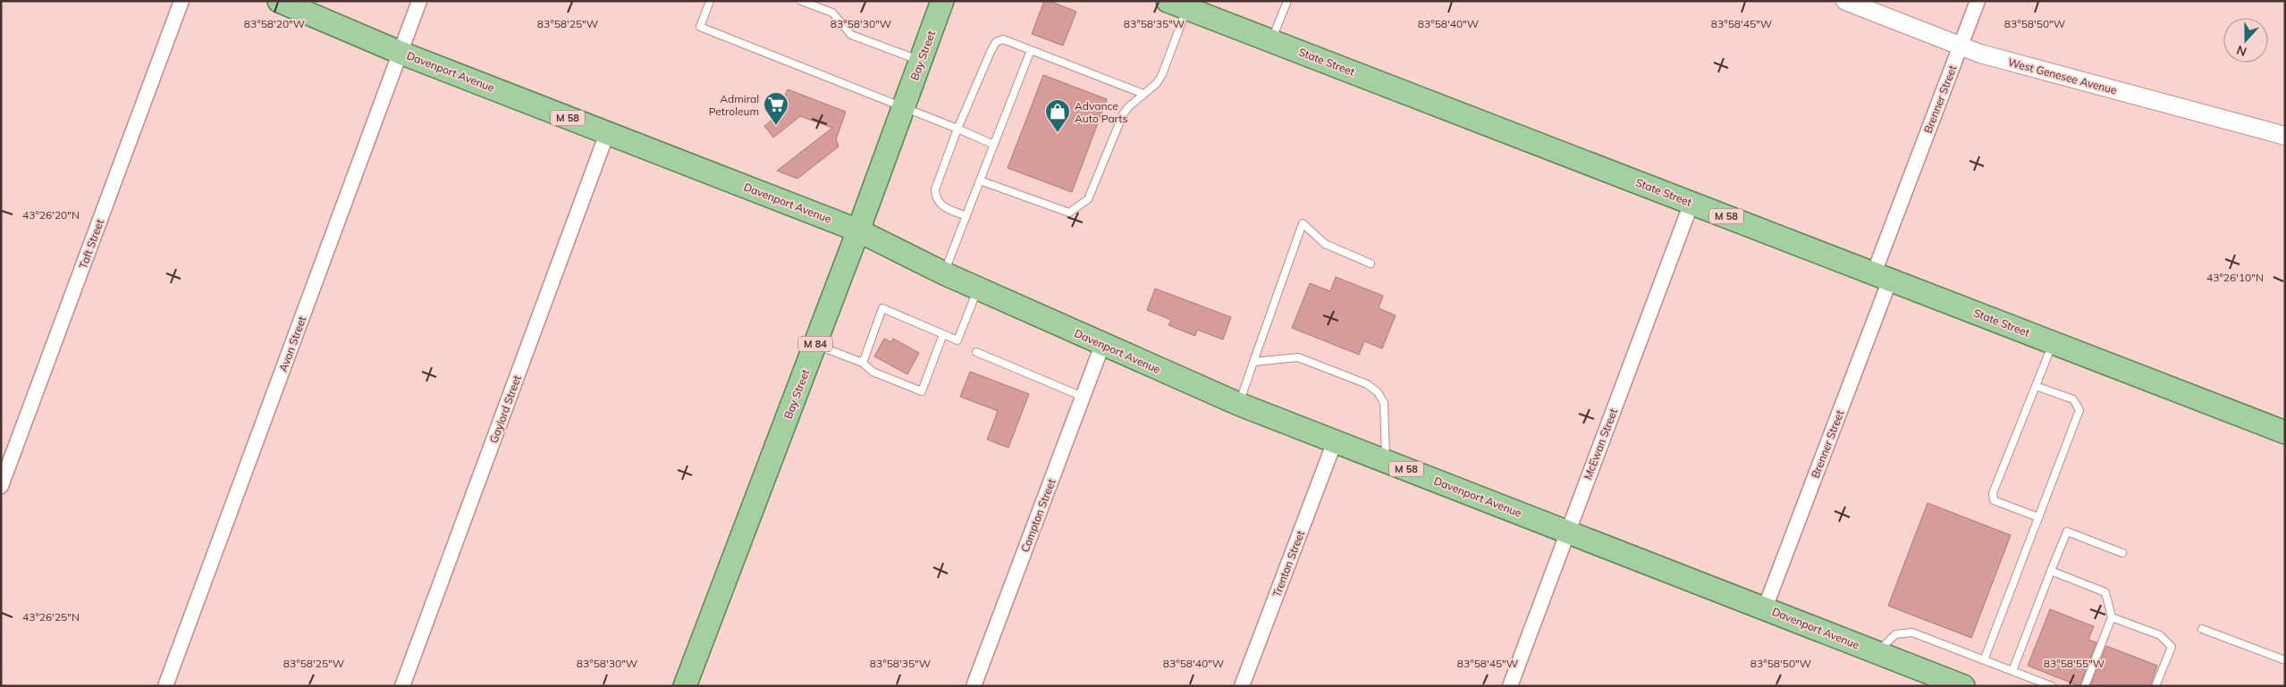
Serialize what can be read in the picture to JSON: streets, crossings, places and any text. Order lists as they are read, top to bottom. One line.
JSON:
{"streets":{"main road":["Bay Street","State Street","Davenport Avenue","M 58","M 84"],"street":["West Genesee Avenue","Brenner Street","Taft Street","Avon Street","Gaylord Street","McEwan Street","Compton Street","Trenton Street"]},"crossings":[["Bay Street","Davenport Avenue"],["State Street","Brenner Street"],["State Street","McEwan Street"],["Davenport Avenue","Brenner Street"],["Davenport Avenue","Avon Street"],["Davenport Avenue","Gaylord Street"],["Davenport Avenue","McEwan Street"],["Davenport Avenue","Compton Street"],["Davenport Avenue","Trenton Street"],["West Genesee Avenue","Brenner Street"]],"places":{"supermarket":["Admiral Petroleum"],"shop":["Advance Auto Parts"]},"north":"bottom","coordinates":["83°58'20\"W","83°58'25\"W","83°58'30\"W","83°58'35\"W","83°58'40\"W","83°58'45\"W","83°58'50\"W","43°26'20\"N","43°26'10\"N","43°26'25\"N","83°58'55\"W"]}
